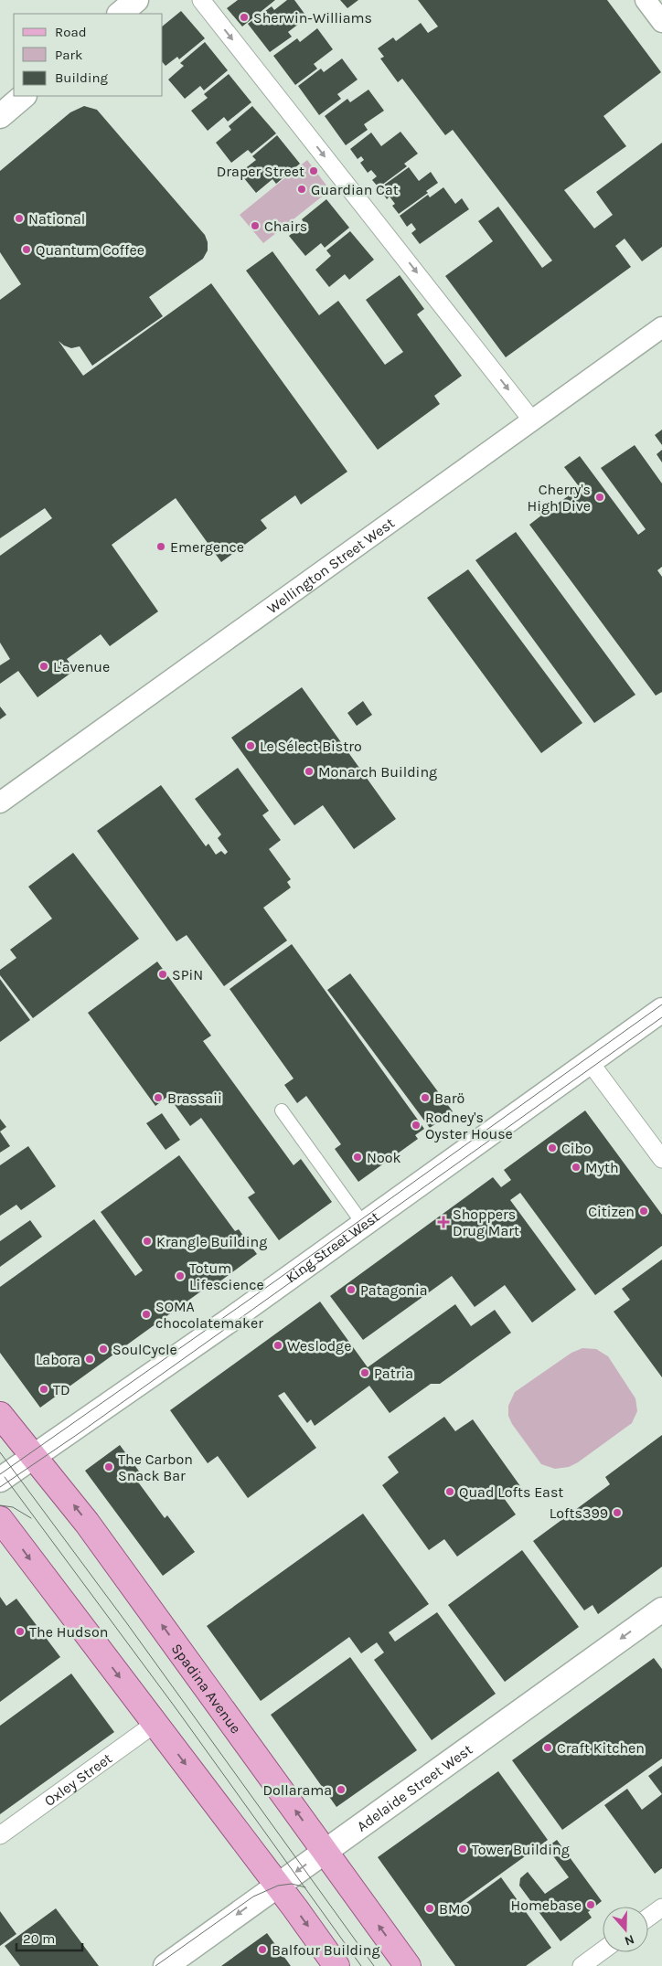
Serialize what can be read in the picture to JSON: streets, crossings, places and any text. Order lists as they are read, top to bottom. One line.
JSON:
{"streets":{"main road":["King Street West","Spadina Avenue","Adelaide Street West"],"street":["Wellington Street West","Oxley Street"]},"crossings":[["King Street West","Spadina Avenue"],["Spadina Avenue","Adelaide Street West"]],"one_way":["Adelaide Street West"],"places":{"other":["Sherwin-Williams","Draper Street","Guardian Cat","National","Chairs","Quantum Coffee","Cherry's High Dive","Emergence","L'avenue","Le Sélect Bistro","Monarch Building","SPiN","Brassaii","Barö","Rodney's Oyster House","Cibo","Nook","Myth","Citizen","Krangle Building","Totum Lifescience","Patagonia","SOMA chocolatemaker","Weslodge","SoulCycle","Labora","Patria","TD","The Carbon Snack Bar","Quad Lofts East","Lofts399","The Hudson","Craft Kitchen","Dollarama","Tower Building","Homebase","BMO","Balfour Building"],"health":["Shoppers Drug Mart"]},"legend":["Road","Park","Building"],"scale_bar":"20 m","north":"bottom"}
